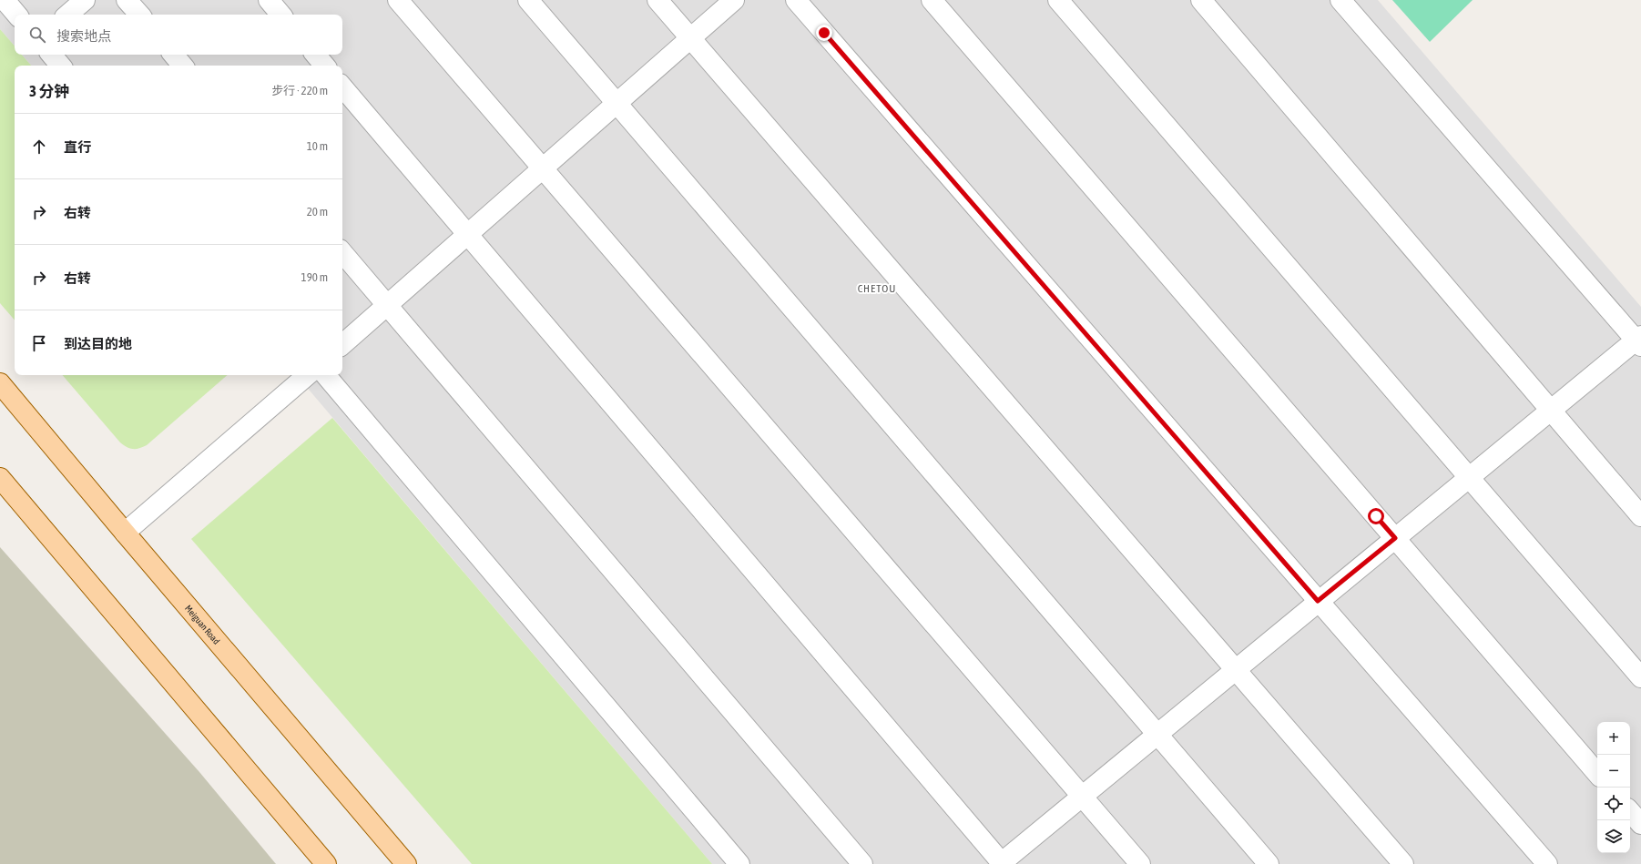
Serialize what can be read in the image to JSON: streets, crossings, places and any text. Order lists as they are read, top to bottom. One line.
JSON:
{"streets":{"main road":["Meiguan Road"]},"districts":["CHETOU"],"page":{"search":"搜索地点","heading":["3 分钟","步行 · 220 m"],"list":[["直行","10 m"],["右转","20 m"],["右转","190 m"],"到达目的地"],"map_buttons":["+","−"]}}
